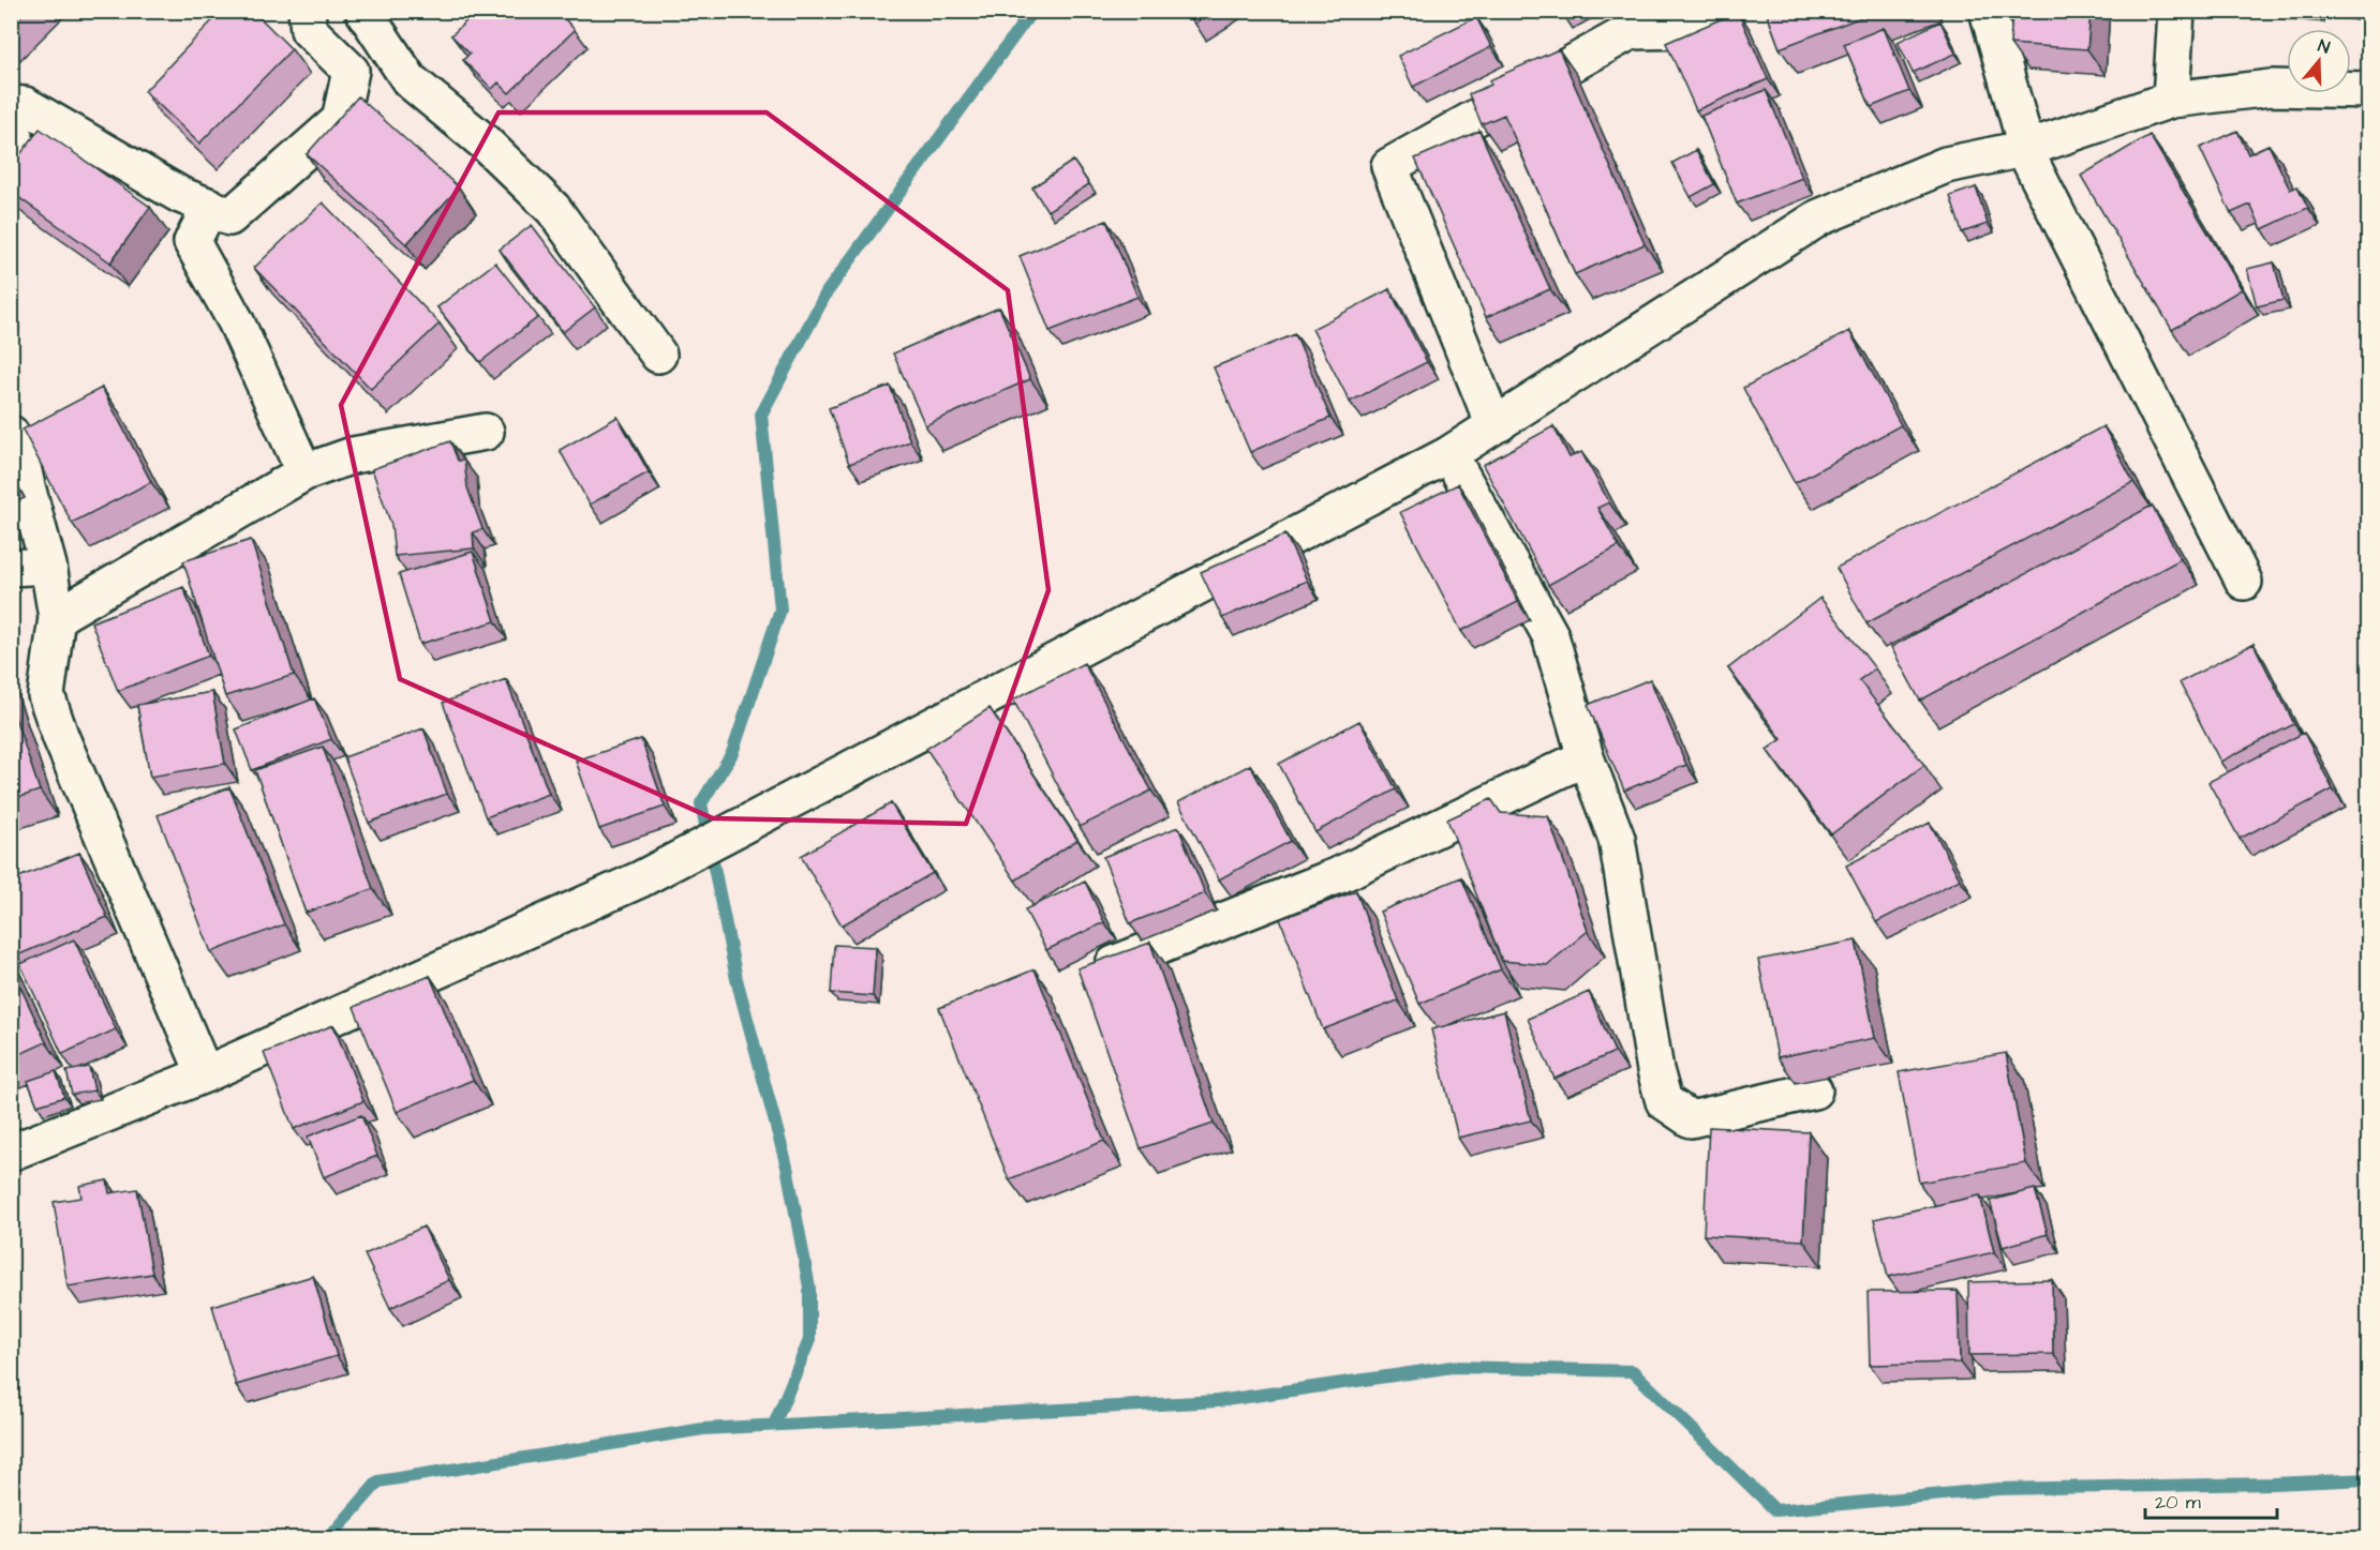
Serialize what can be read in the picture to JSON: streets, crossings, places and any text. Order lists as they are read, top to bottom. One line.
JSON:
{"scale_bar":"20 m","north":"top"}
